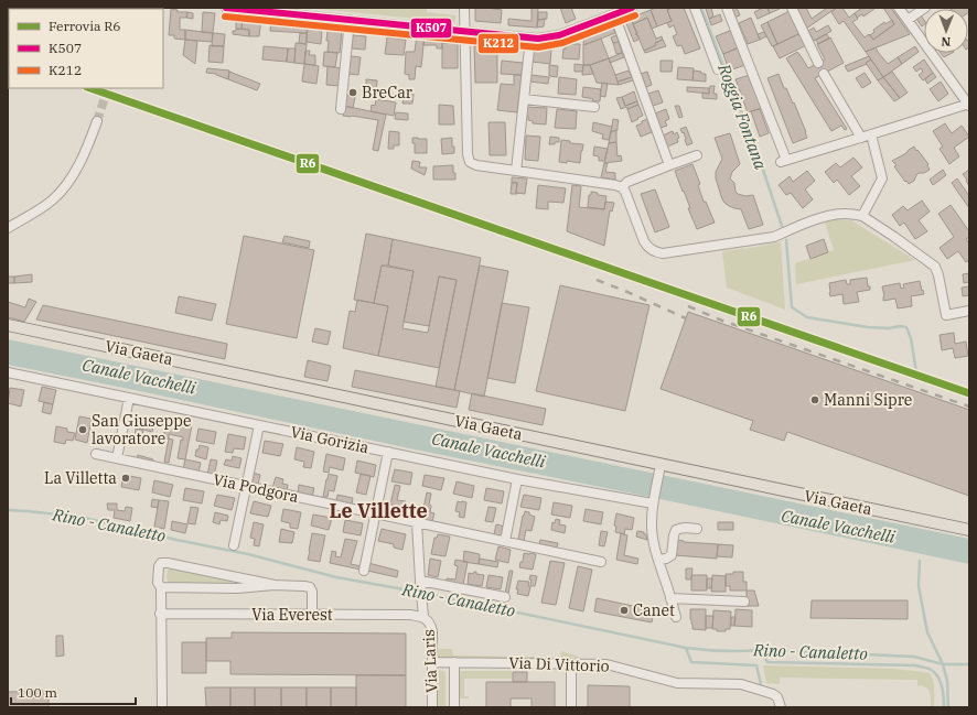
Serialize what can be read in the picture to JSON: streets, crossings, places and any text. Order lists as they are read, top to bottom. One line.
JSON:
{"streets":{"main road":["Via Gaeta"],"street":["Via Gorizia","Via Podgora","Via Everest","Via Laris","Via Di Vittorio"]},"crossings":[["Via Everest","Via Laris"],["Via Laris","Via Di Vittorio"]],"districts":["Le Villette"],"water":["Roggia Fontana","Canale Vacchelli","Rino - Canaletto"],"places":["BreCar","Manni Sipre","San Giuseppe lavoratore","La Villetta","Canet"],"lines":["transit line K507","transit line K212","rail line R6"],"legend":["Ferrovia R6","K507","K212"],"scale_bar":"100 m","north":"bottom"}
